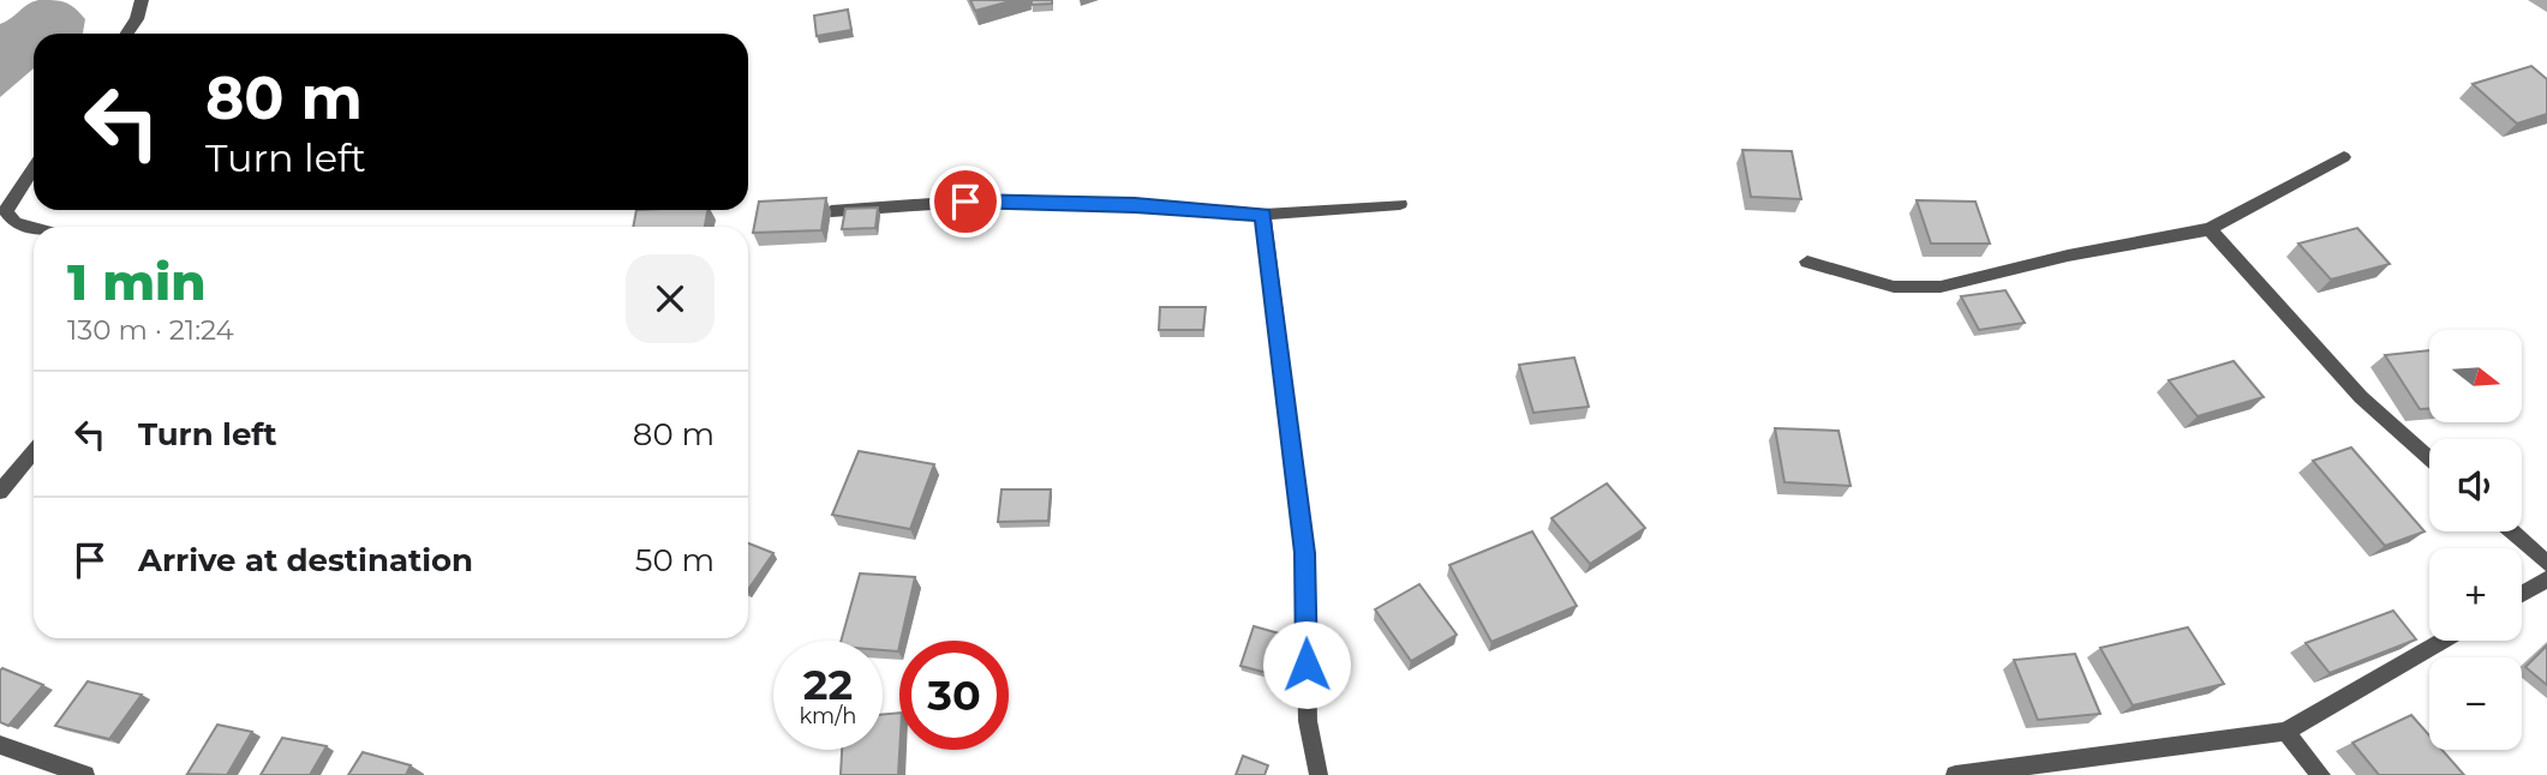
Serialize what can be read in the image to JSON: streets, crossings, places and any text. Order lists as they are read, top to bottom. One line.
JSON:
{"north":"right","page":{"turn":["80 m","Turn left"],"heading":["1 min","130 m · 21:24"],"map_buttons":["+","−"],"list":[{"name":"Turn left","value":"80 m"},{"name":"Arrive at destination","value":"50 m"}],"speed":"22 km/h","limit":"30"}}
